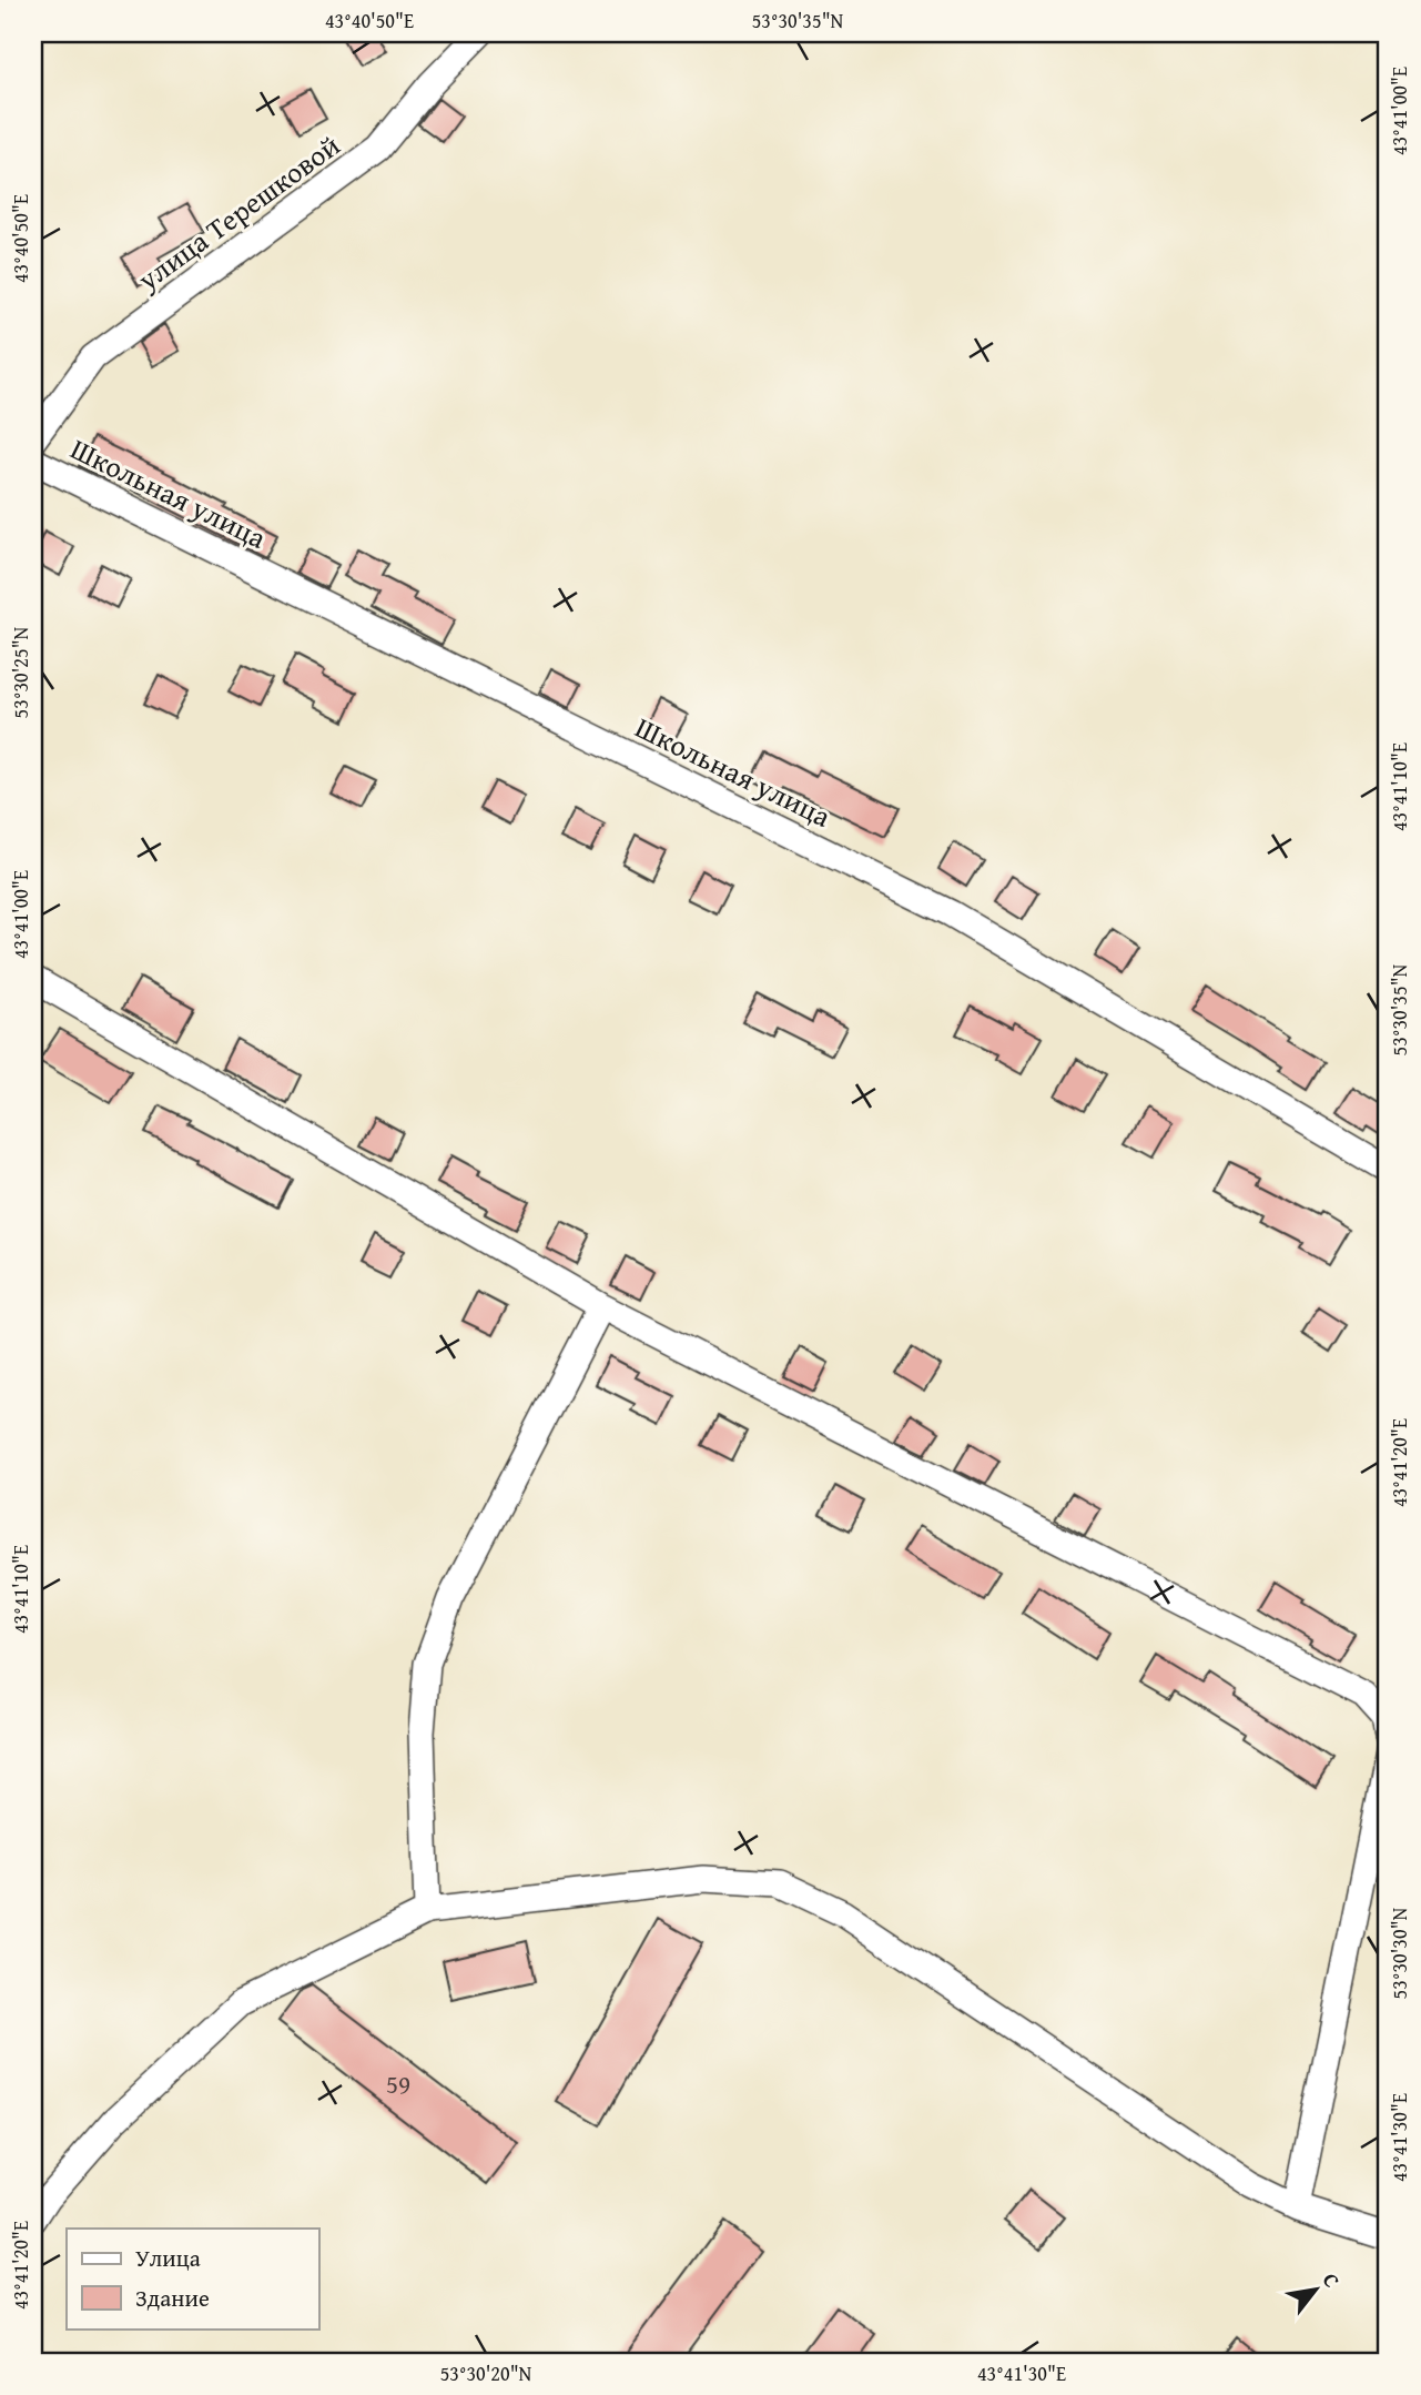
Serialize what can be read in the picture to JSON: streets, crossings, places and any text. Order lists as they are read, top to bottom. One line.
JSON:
{"streets":{"street":["улица Терешковой","Школьная улица"]},"house_numbers":["59"],"legend":["Улица","Здание"],"north":"top right","coordinates":["43°40'50\"E","53°30'35\"N","43°41'00\"E","53°30'25\"N","43°41'10\"E","43°41'20\"E","53°30'30\"N","43°41'30\"E","53°30'20\"N"]}
